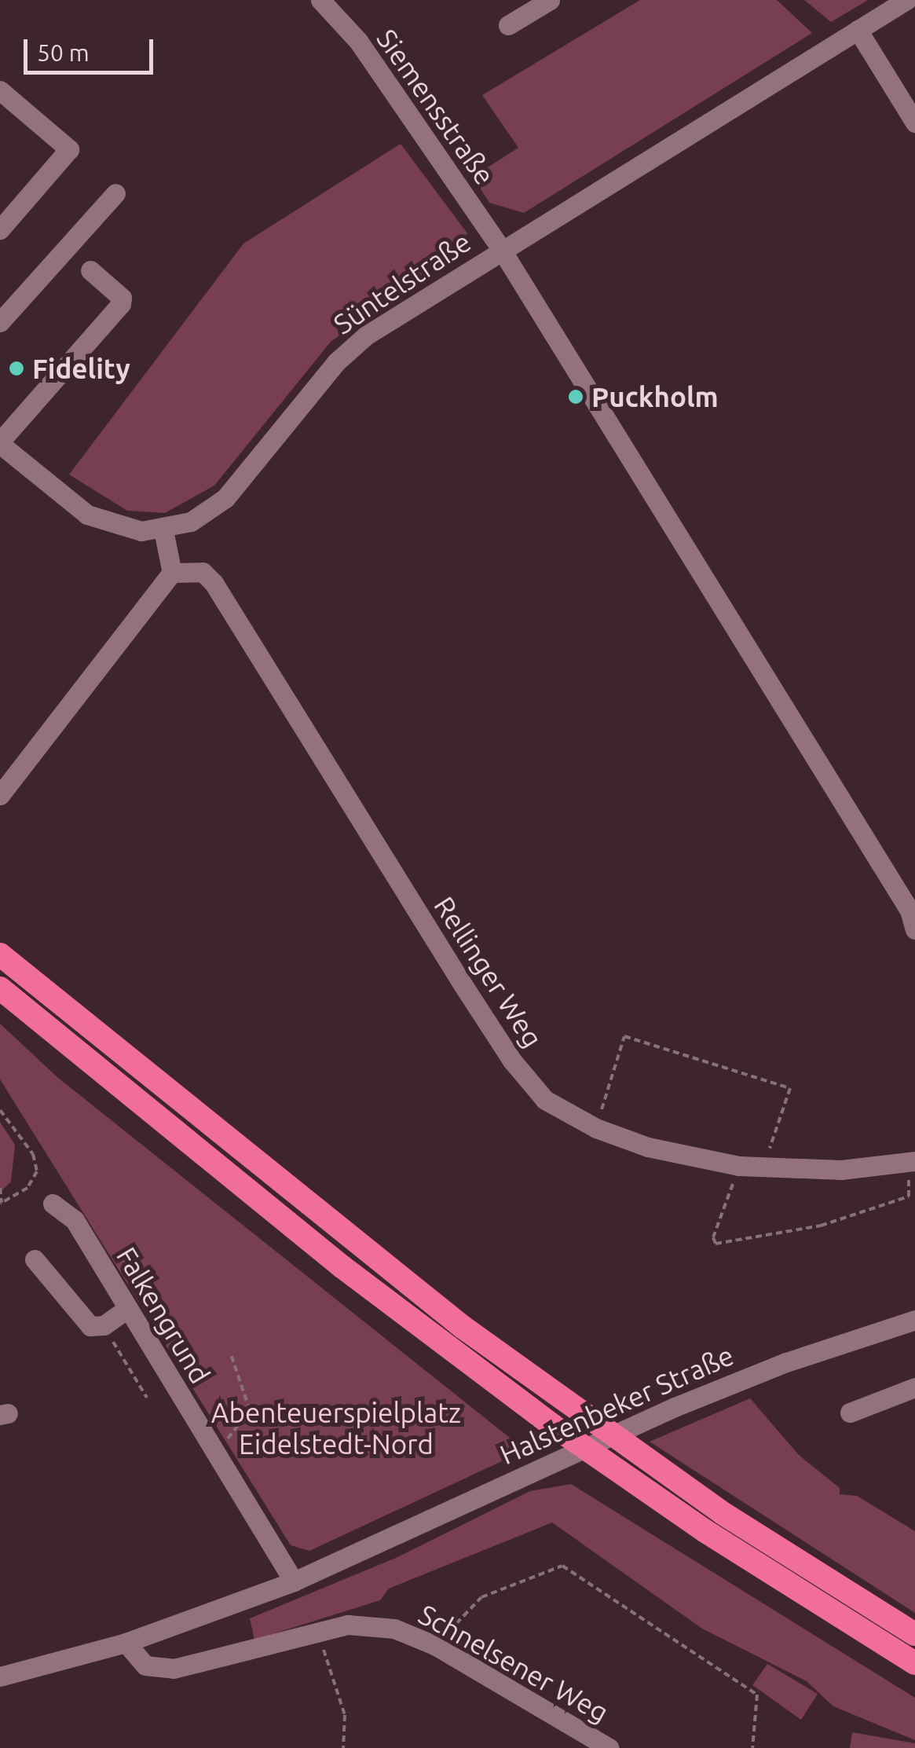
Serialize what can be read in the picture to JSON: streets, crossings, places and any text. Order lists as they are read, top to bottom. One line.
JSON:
{"streets":{"street":["Siemensstraße","Süntelstraße","Rellinger Weg","Falkengrund","Halstenbeker Straße","Schnelsener Weg"]},"crossings":[["Siemensstraße","Süntelstraße"],["Falkengrund","Halstenbeker Straße"]],"parks":["Abenteuerspielplatz Eidelstedt-Nord"],"places":["Fidelity","Puckholm"],"scale_bar":"50 m"}
